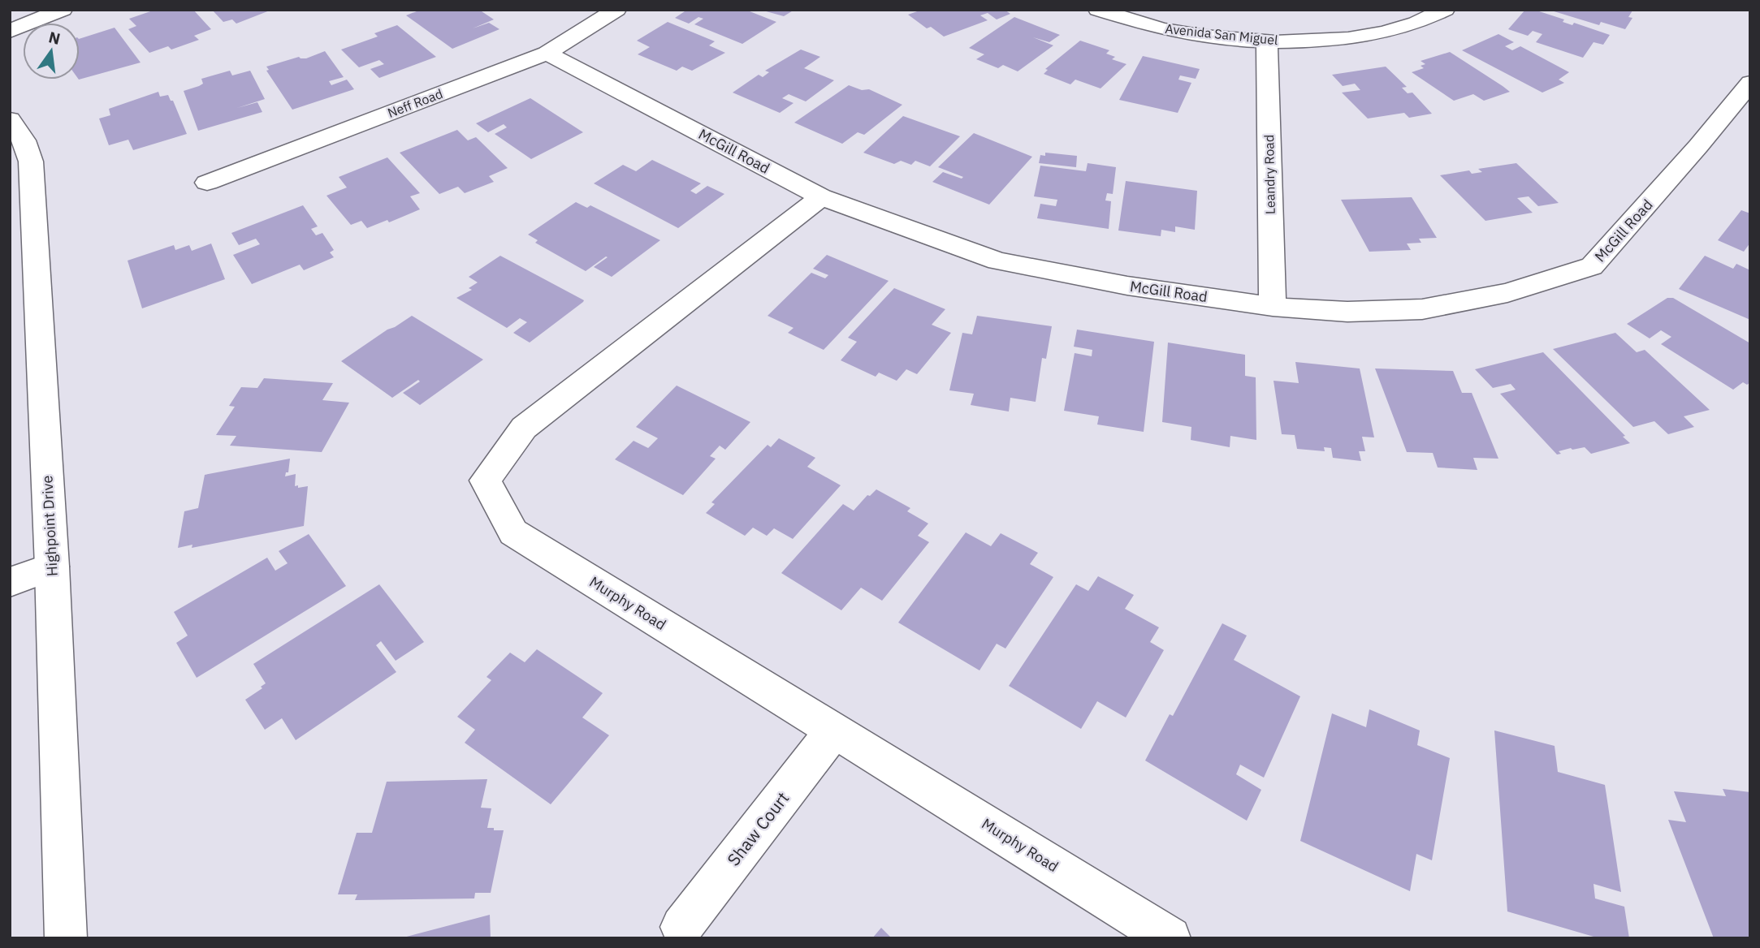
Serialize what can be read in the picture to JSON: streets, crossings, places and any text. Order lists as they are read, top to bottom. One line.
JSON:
{"streets":{"street":["Avenida San Miguel","Neff Road","McGill Road","Leandry Road","Highpoint Drive","Murphy Road","Shaw Court"]},"crossings":[["Avenida San Miguel","Leandry Road"],["Neff Road","McGill Road"],["McGill Road","Leandry Road"],["McGill Road","Murphy Road"],["Murphy Road","Shaw Court"]],"north":"top"}
